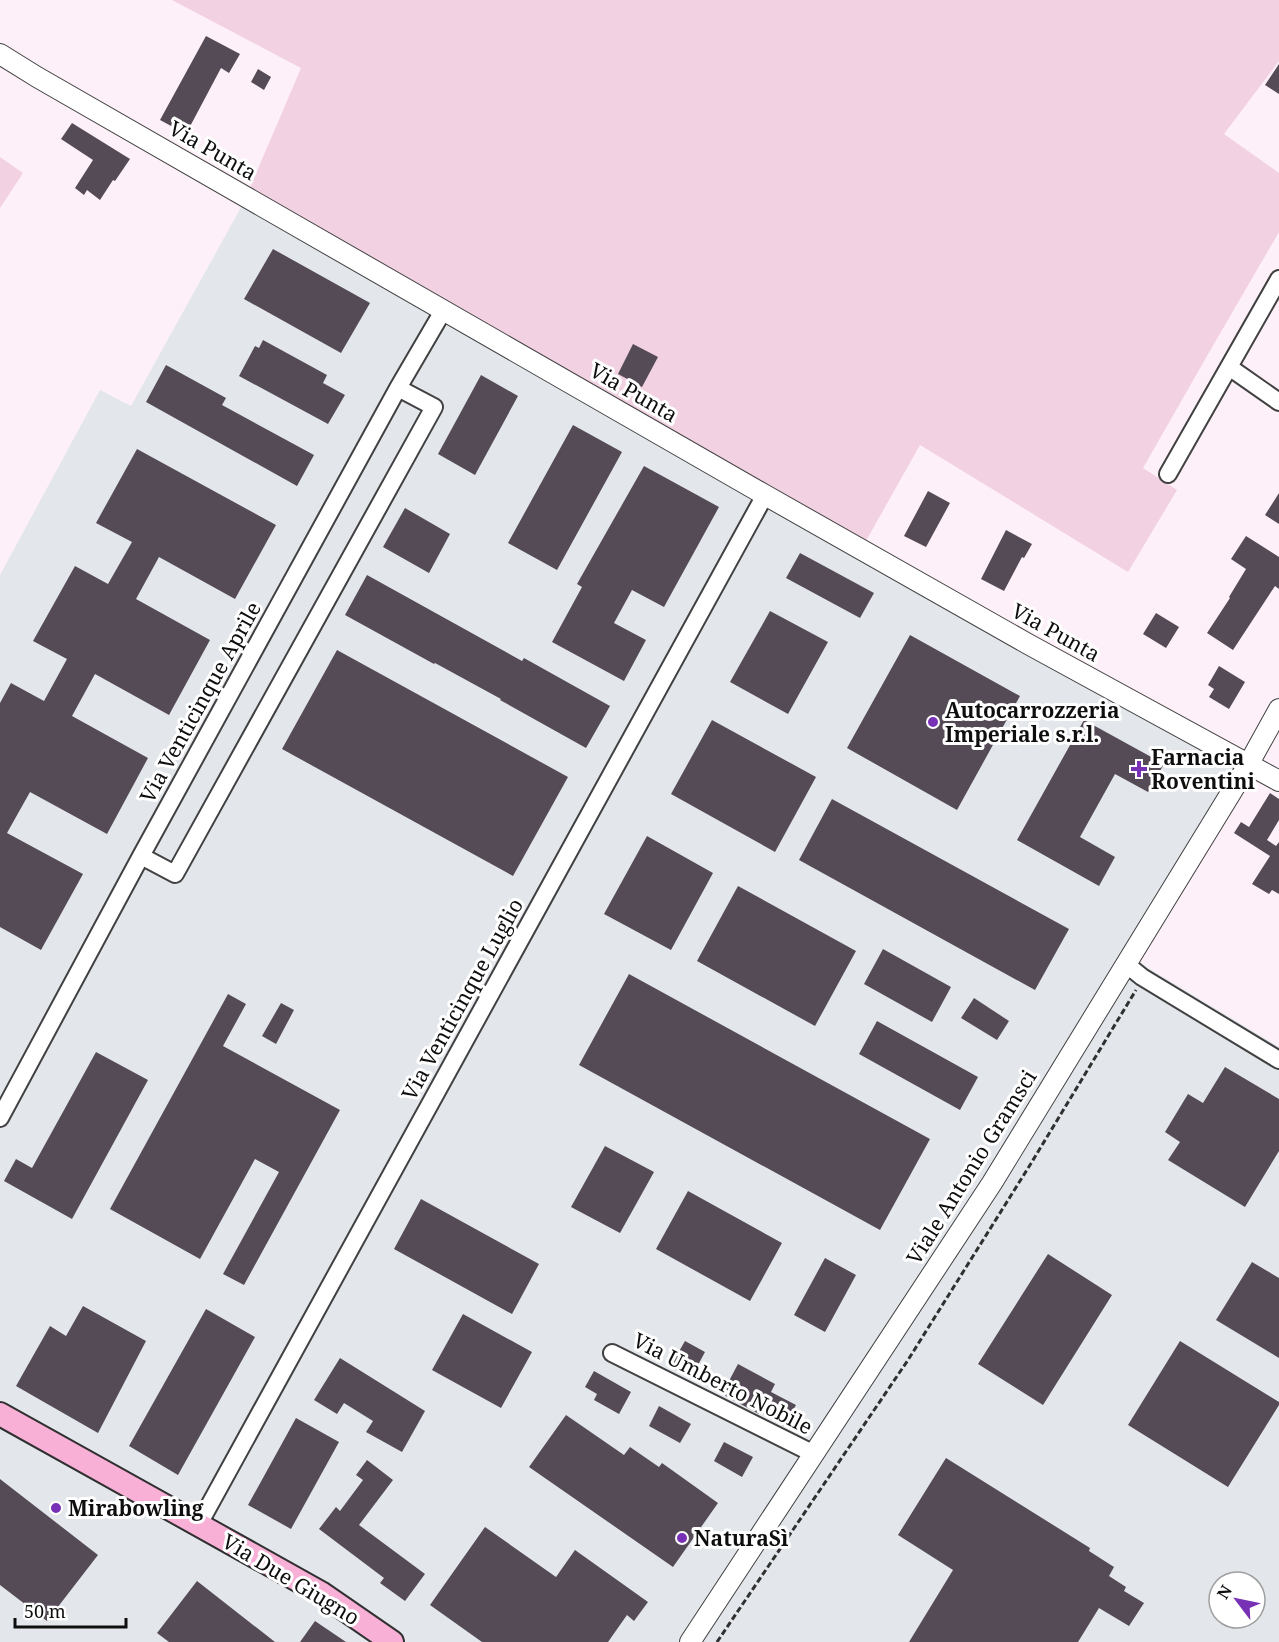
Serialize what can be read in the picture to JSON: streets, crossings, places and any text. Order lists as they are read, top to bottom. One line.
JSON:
{"streets":{"main road":["Via Due Giugno"],"street":["Via Punta","Via Venticinque Aprile","Via Venticinque Luglio","Viale Antonio Gramsci","Via Umberto Nobile"]},"crossings":[["Via Punta","Via Venticinque Aprile"],["Via Punta","Via Venticinque Luglio"],["Via Punta","Viale Antonio Gramsci"],["Via Venticinque Luglio","Via Due Giugno"],["Viale Antonio Gramsci","Via Umberto Nobile"]],"places":{"other":["Autocarrozzeria Imperiale s.r.l.","Mirabowling","NaturaSì"],"health":["Farnacia Roventini"]},"scale_bar":"50 m","north":"top left"}
